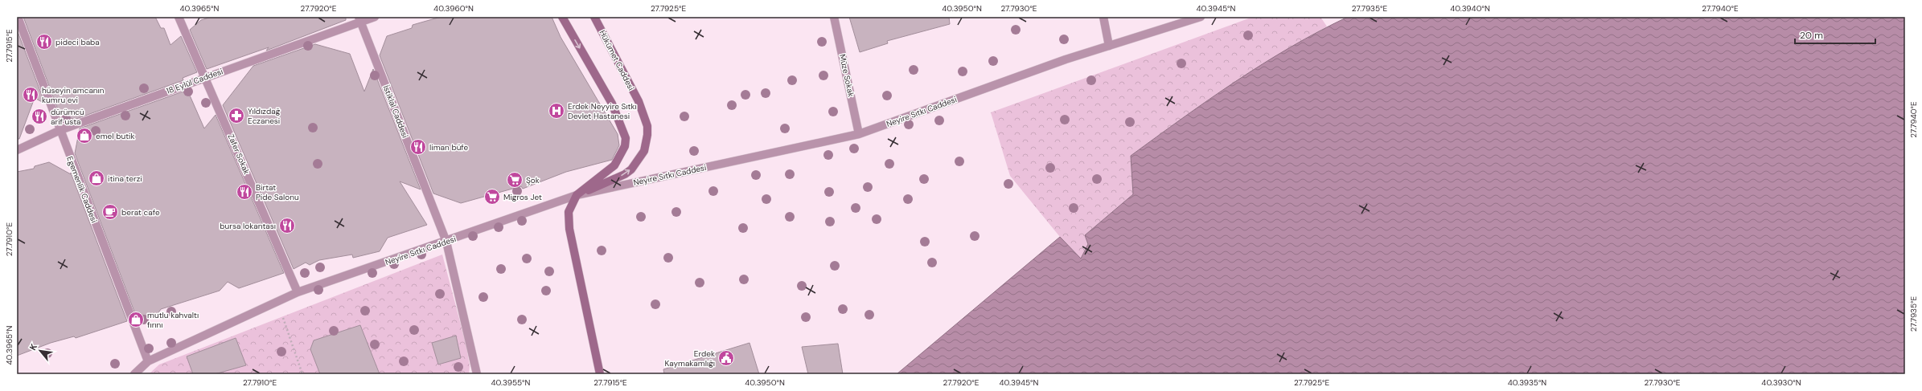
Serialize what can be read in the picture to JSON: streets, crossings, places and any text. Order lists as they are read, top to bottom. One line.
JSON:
{"streets":{"main road":["Hükümet Caddesi"],"street":["Müze Sokak","18 Eylül Caddesi","İstiklal Caddesi","Neyire Sıtkı Caddesi","Zafer Sokak","Egemenlik Caddesi"]},"crossings":[["Hükümet Caddesi","Neyire Sıtkı Caddesi"],["Müze Sokak","Neyire Sıtkı Caddesi"],["18 Eylül Caddesi","İstiklal Caddesi"],["18 Eylül Caddesi","Zafer Sokak"],["18 Eylül Caddesi","Egemenlik Caddesi"],["İstiklal Caddesi","Neyire Sıtkı Caddesi"],["Neyire Sıtkı Caddesi","Zafer Sokak"],["Neyire Sıtkı Caddesi","Egemenlik Caddesi"]],"places":{"restaurant":["pideci baba","hüseyin amcanın kumru evi","dürümcü arif usta","liman büfe","Birtat Pide Salonu","bursa lokantası"],"hospital":["Erdek Neyyire Sıtkı Devlet Hastanesi"],"pharmacy":["Yıldızdağ Eczanesi"],"shop":["emel butik","itina terzi","mutlu kahvaltı fırını"],"supermarket":["Şok","Migros Jet"],"cafe":["berat cafe"],"public building":["Erdek Kaymakamlığı"]},"scale_bar":"20 m","north":"top left","coordinates":["40.3965°N","27.7920°E","40.3960°N","27.7925°E","40.3950°N","27.7930°E","40.3945°N","27.7935°E","40.3940°N","27.7940°E","27.7915°E","27.7910°E","40.3955°N","40.3935°N","40.3930°N"]}
